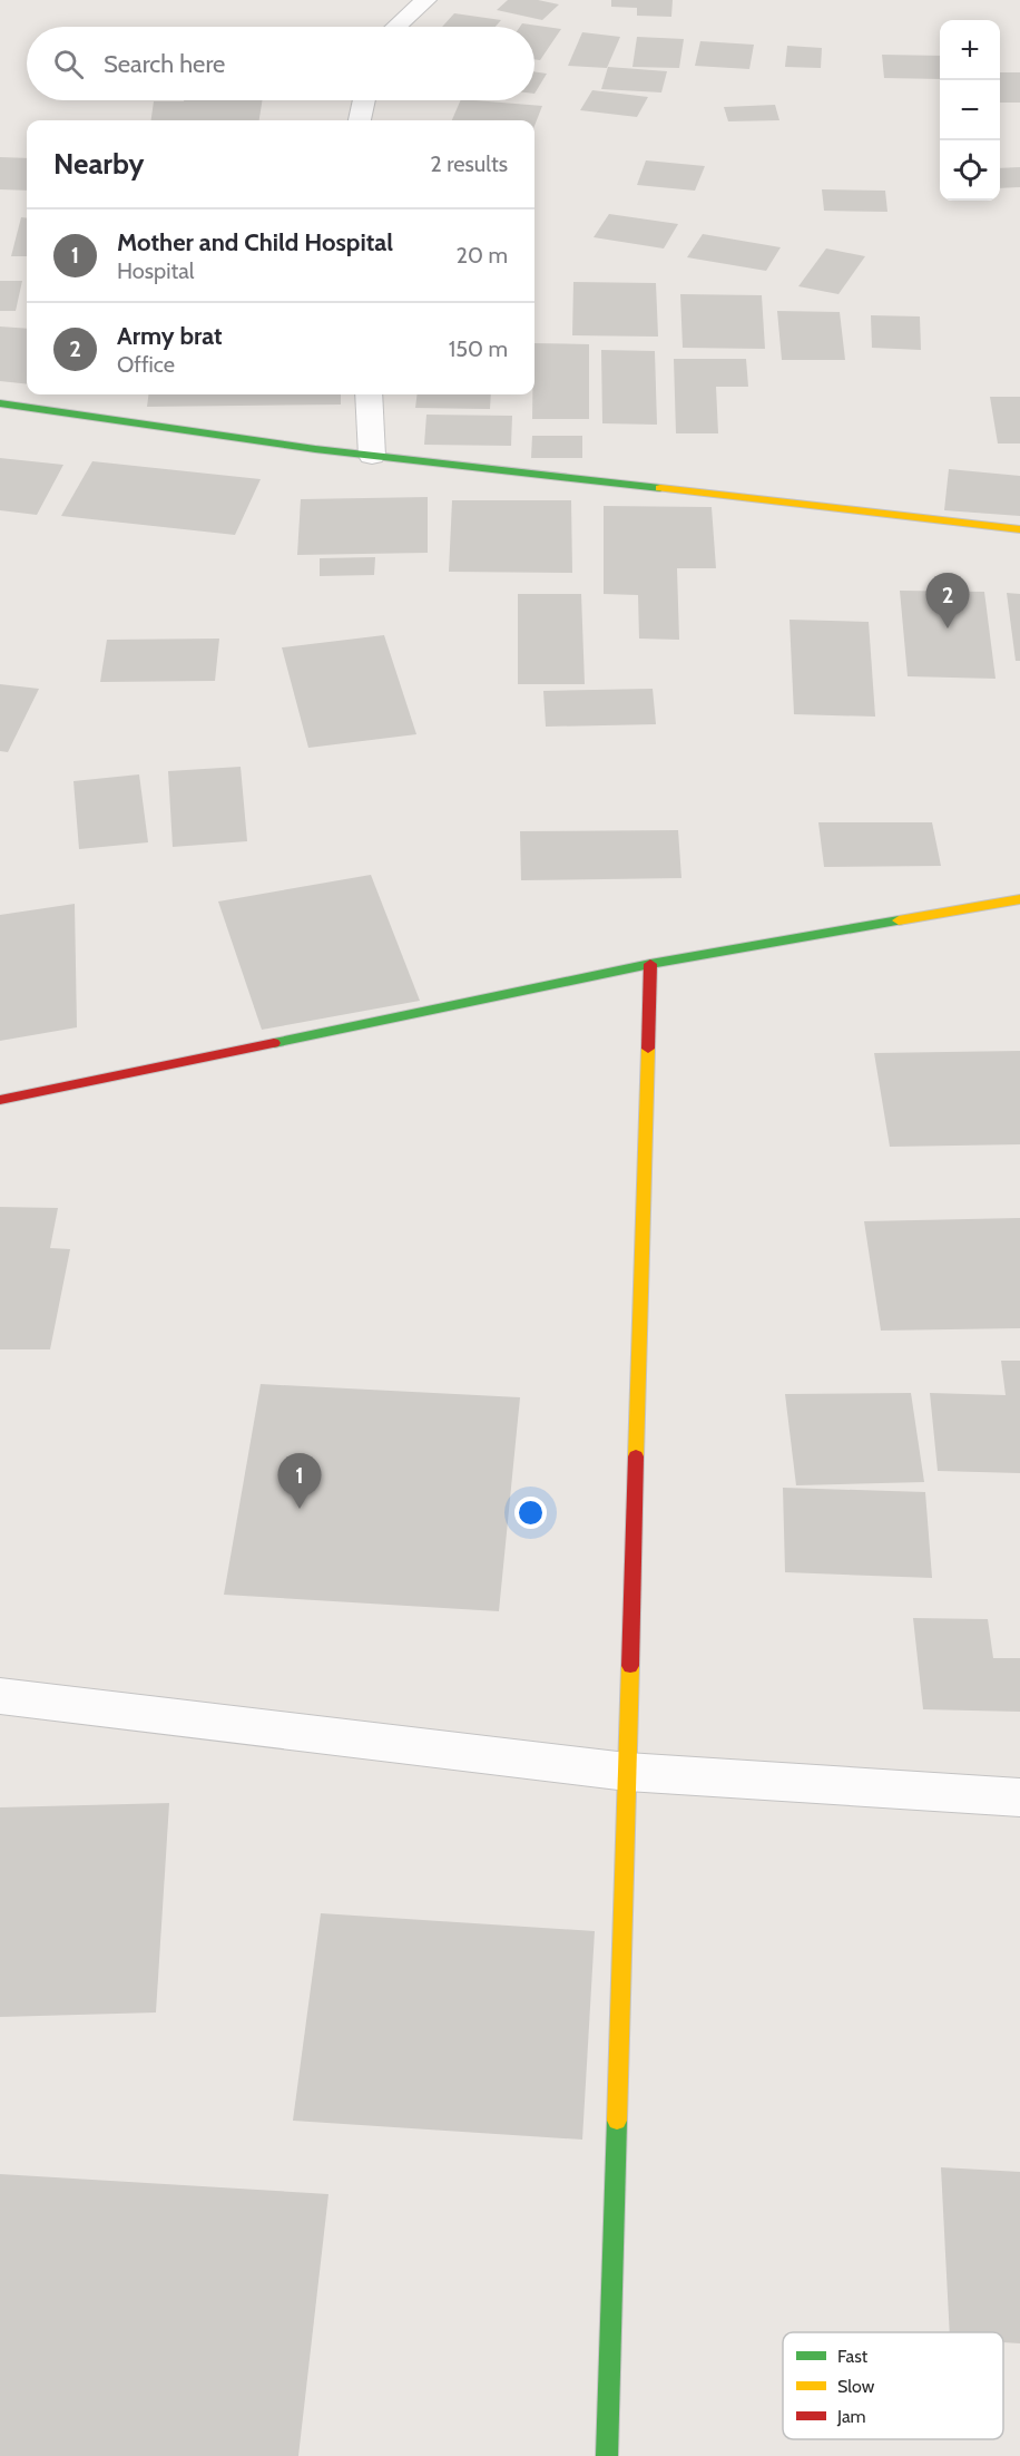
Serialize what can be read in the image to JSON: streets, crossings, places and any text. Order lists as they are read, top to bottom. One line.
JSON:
{"legend":["Fast","Slow","Jam"],"page":{"map_buttons":["+","−"],"search":"Search here","heading":["Nearby","2 results"],"list":[{"mark":"1","name":"Mother and Child Hospital","note":"Hospital","value":"20 m"},{"mark":"2","name":"Army brat","note":"Office","value":"150 m"}],"pins":["2","1"]}}
